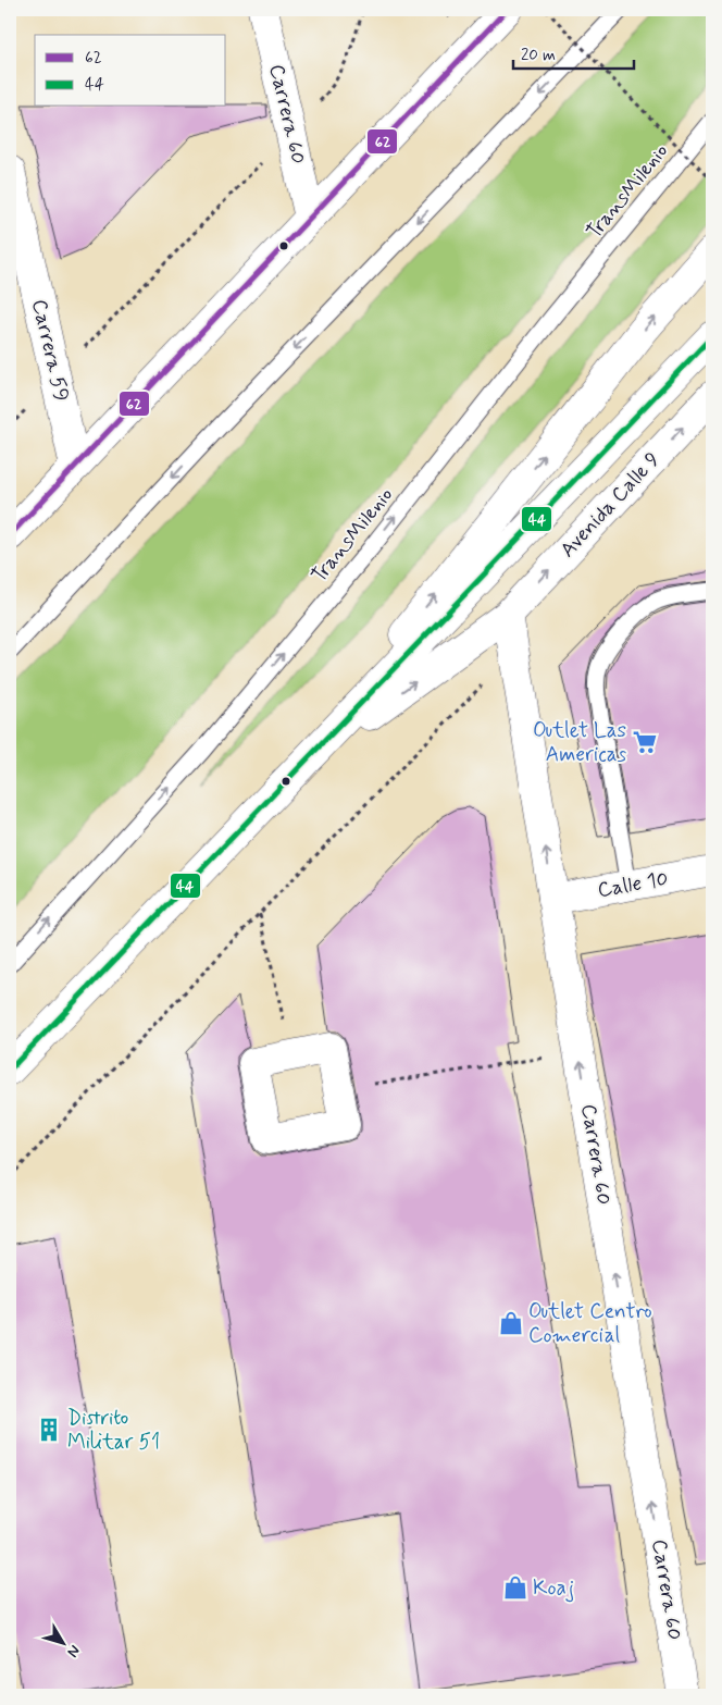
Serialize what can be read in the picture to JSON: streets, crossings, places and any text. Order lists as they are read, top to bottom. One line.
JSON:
{"streets":{"main road":["Carrera 60","Carrera 59","Avenida Calle 9","Calle 10"],"lane":["TransMilenio"]},"crossings":[["Carrera 60","Avenida Calle 9"],["Carrera 60","Calle 10"]],"one_way":["Carrera 60","TransMilenio"],"places":{"supermarket":["Outlet Las Americas"],"shop":["Outlet Centro Comercial","Koaj"],"building":["Distrito Militar 51"]},"lines":["transit line 62","transit line 44"],"legend":["62","44"],"scale_bar":"20 m","north":"bottom right"}
